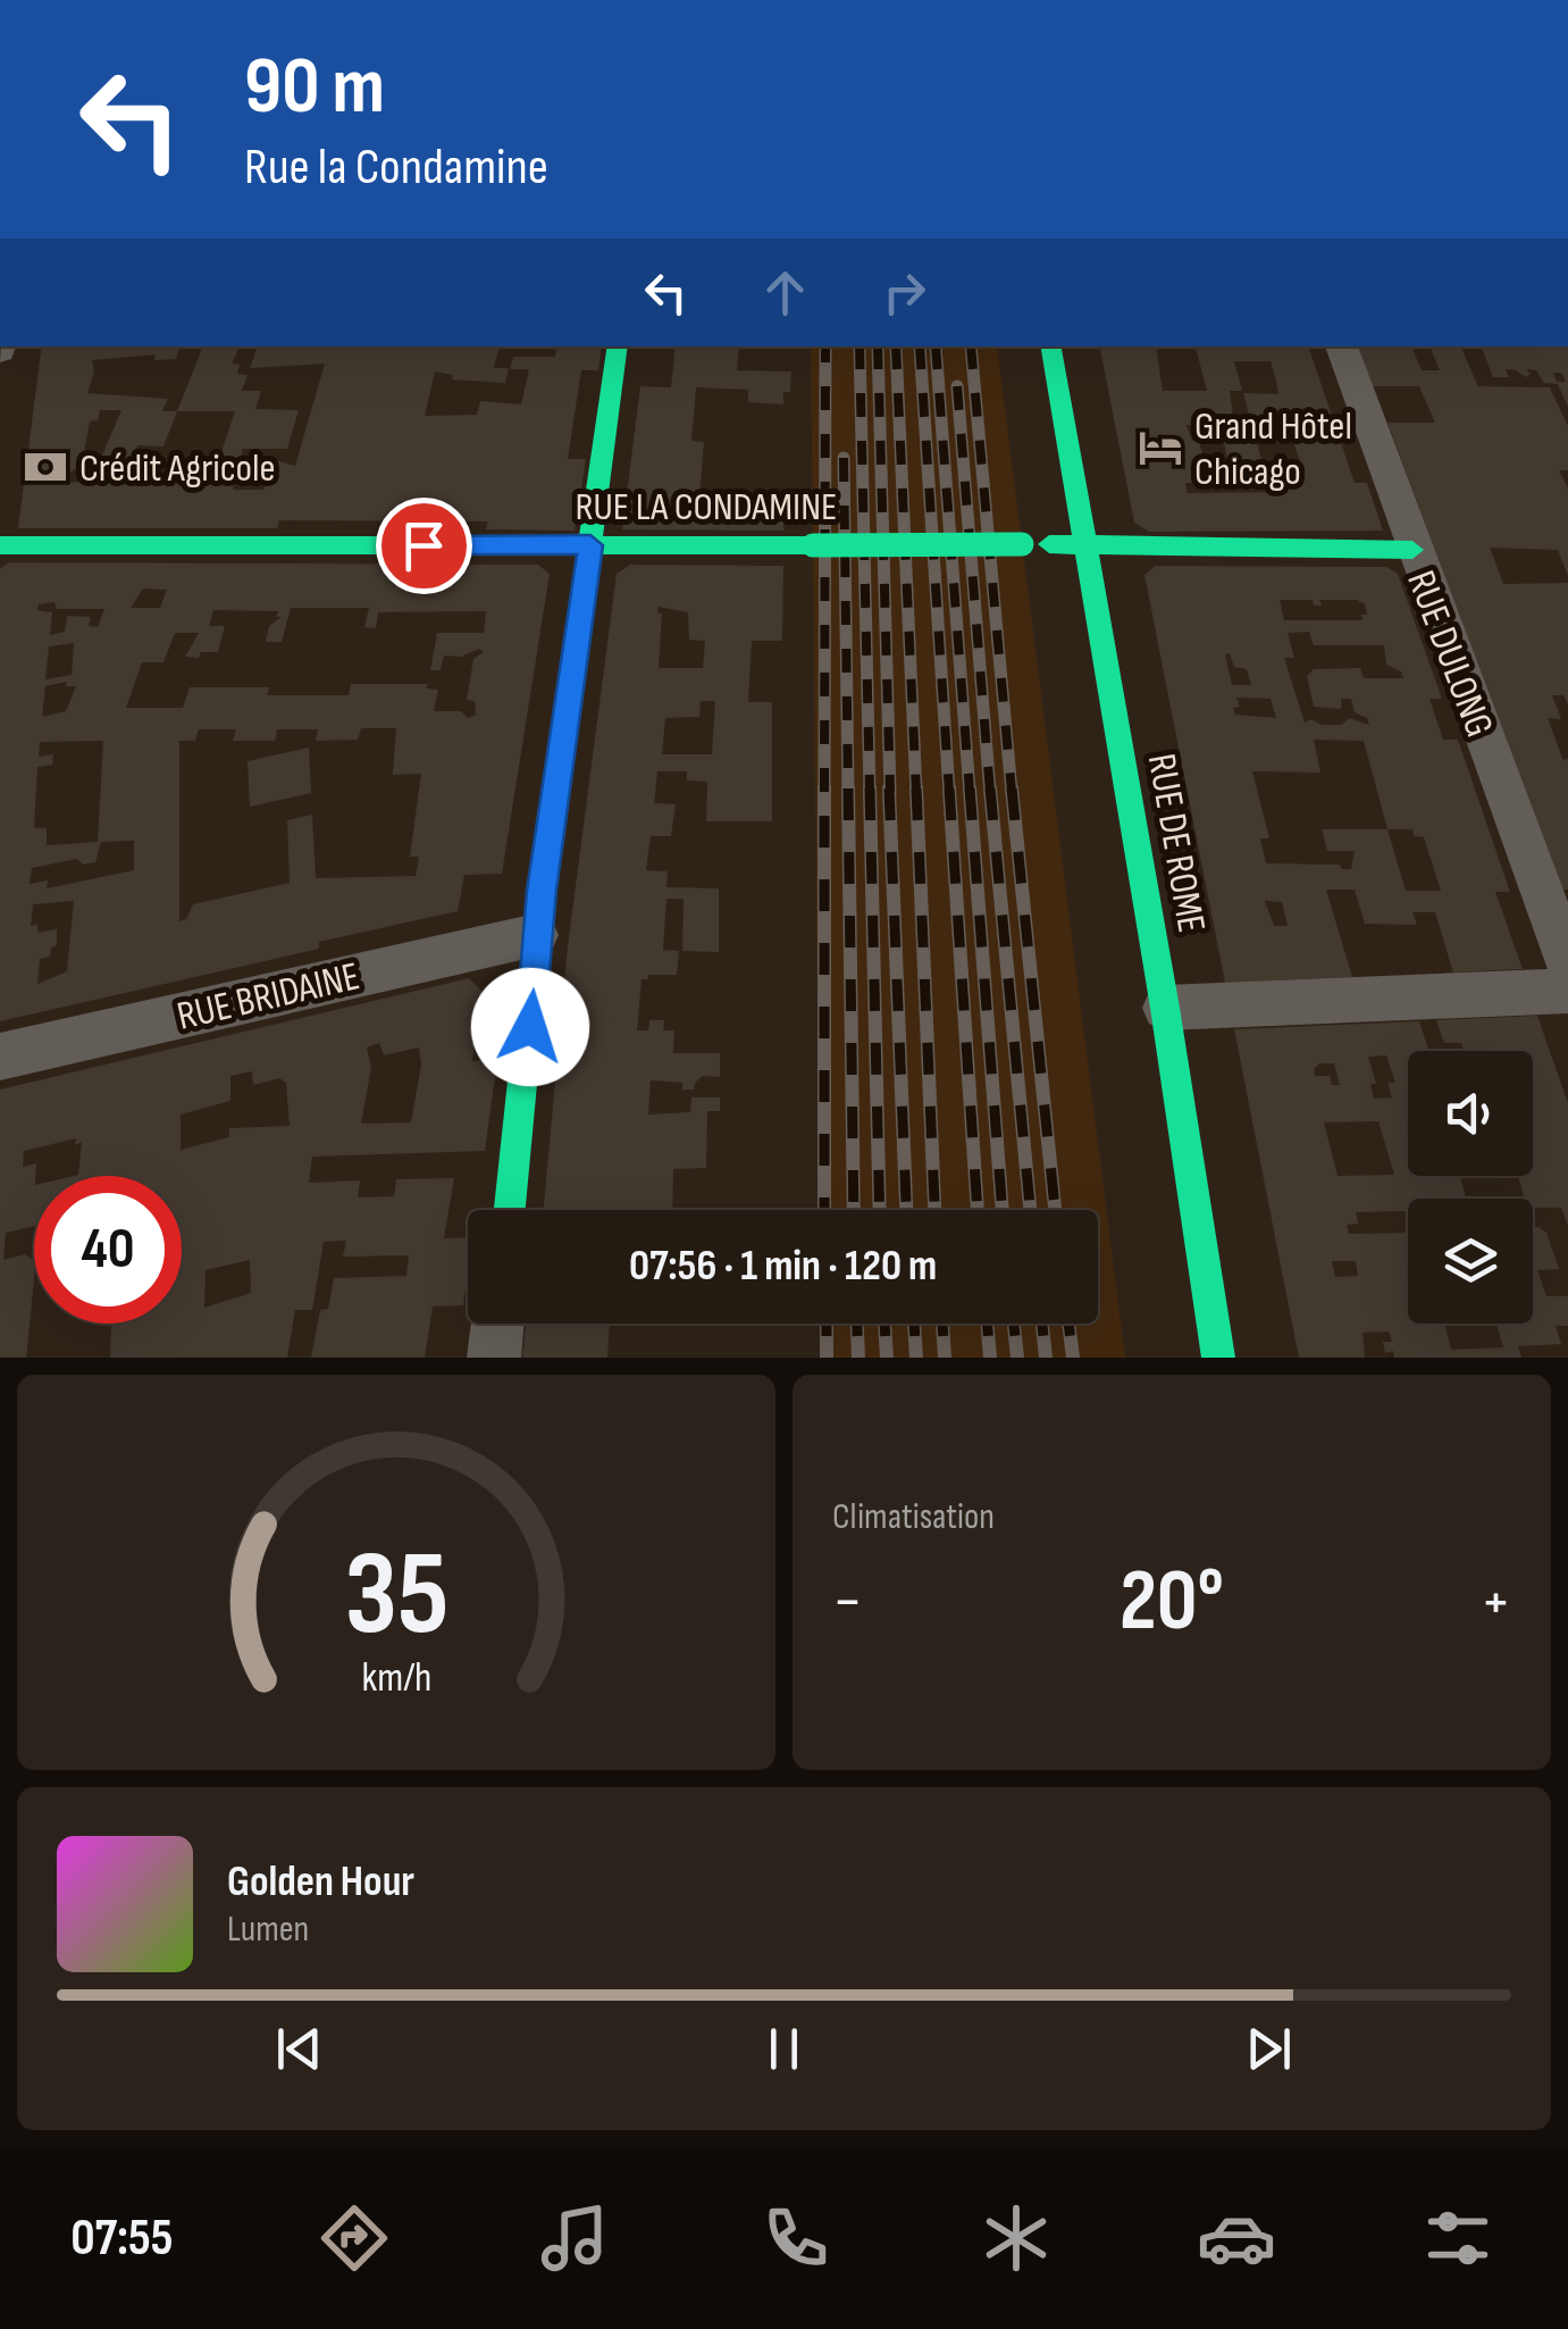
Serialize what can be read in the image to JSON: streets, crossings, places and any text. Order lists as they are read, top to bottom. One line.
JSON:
{"streets":{"street":["RUE LA CONDAMINE","RUE DULONG","RUE DE ROME","RUE BRIDAINE"]},"crossings":[["RUE LA CONDAMINE","RUE DULONG"],["RUE LA CONDAMINE","RUE DE ROME"]],"places":{"hotel":["Grand Hôtel Chicago"],"bank":["Crédit Agricole"]},"page":{"turn":["90 m","Rue la Condamine"],"limit":"40","trip":"07:56 · 1 min · 120 m","tile":"Climatisation","heat":["−","20°","+"],"song":["Golden Hour","Lumen"],"tabs":"07:55","gauge":["35","km/h"]}}
